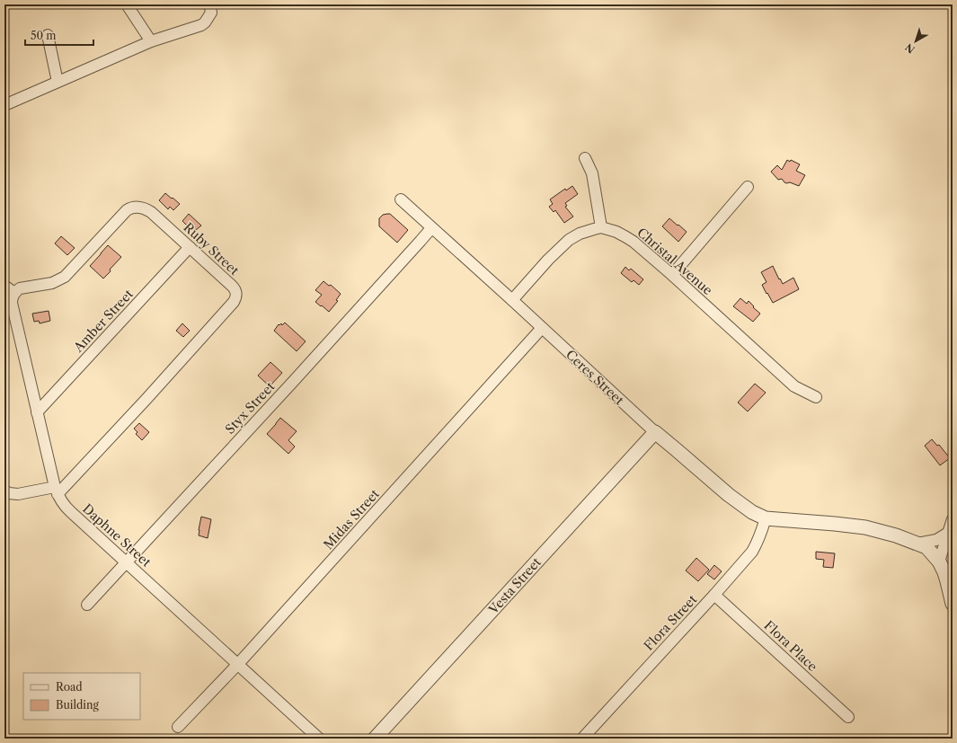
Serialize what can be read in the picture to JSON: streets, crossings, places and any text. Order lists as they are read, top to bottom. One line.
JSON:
{"streets":{"street":["Ruby Street","Christal Avenue","Amber Street","Ceres Street","Styx Street","Midas Street","Daphne Street","Vesta Street","Flora Street","Flora Place"]},"crossings":[["Ruby Street","Amber Street"],["Ruby Street","Daphne Street"],["Amber Street","Daphne Street"],["Ceres Street","Styx Street"],["Ceres Street","Midas Street"],["Ceres Street","Vesta Street"],["Ceres Street","Flora Street"],["Styx Street","Daphne Street"],["Midas Street","Daphne Street"],["Flora Street","Flora Place"]],"legend":["Road","Building"],"scale_bar":"50 m","north":"bottom left"}
